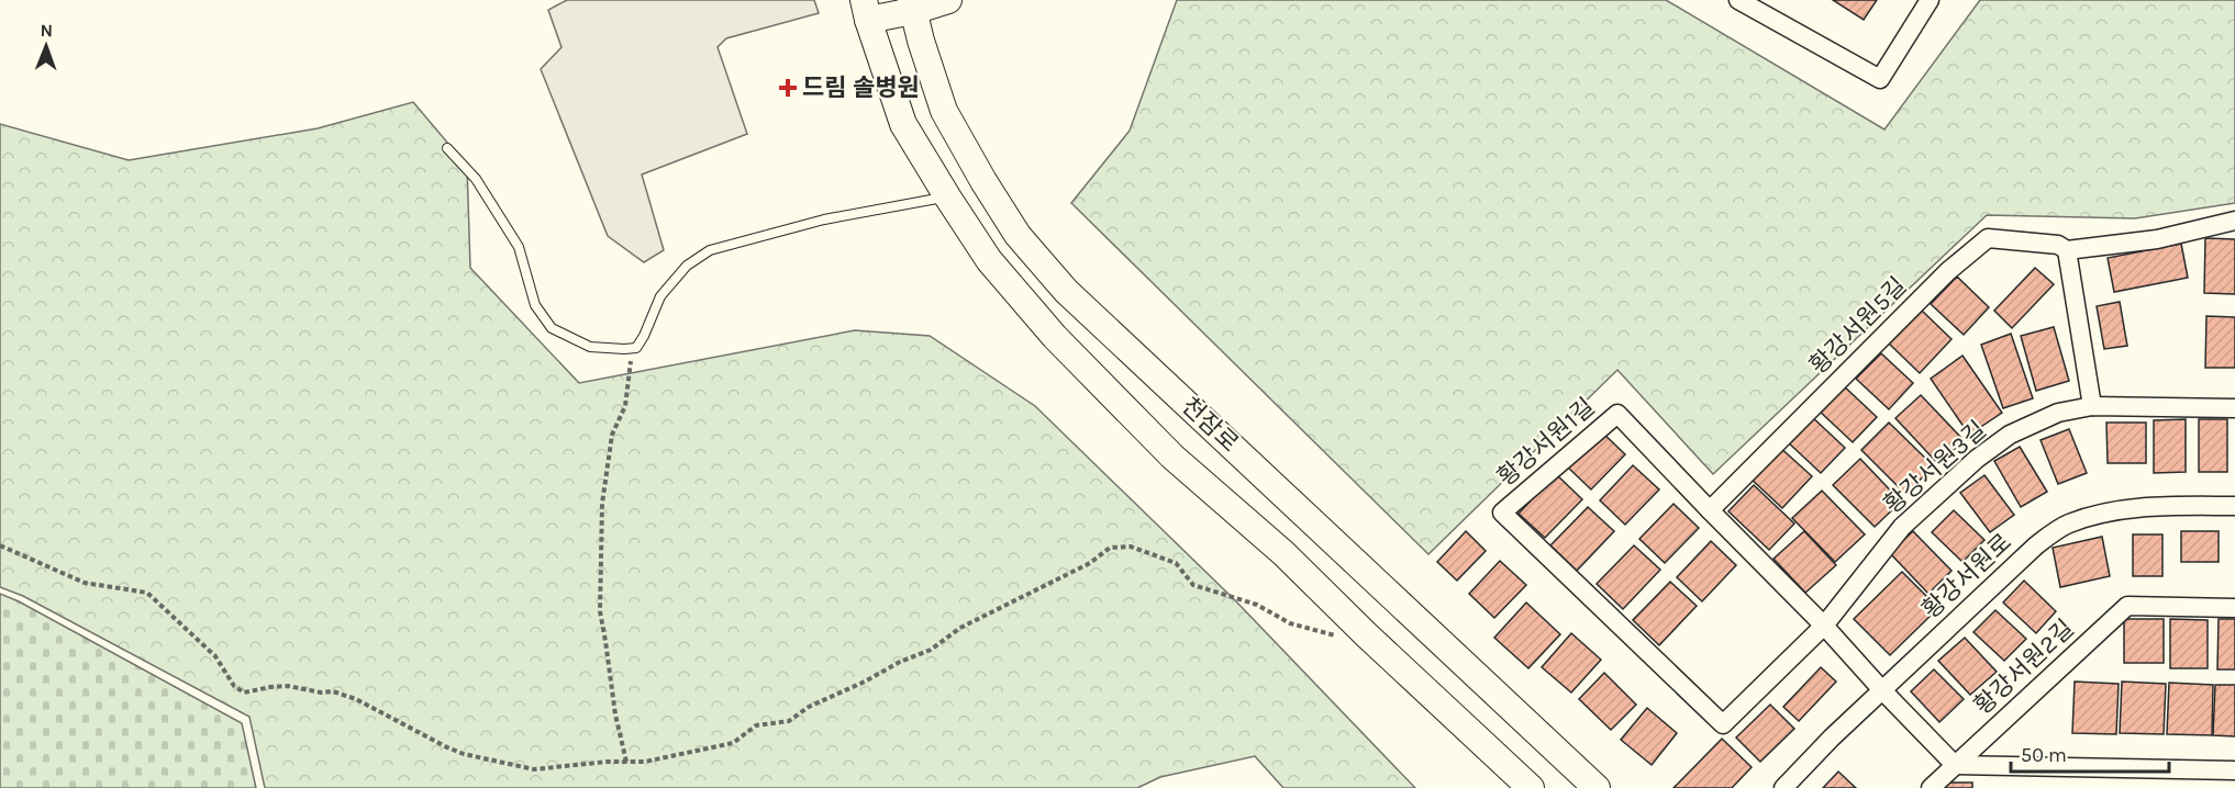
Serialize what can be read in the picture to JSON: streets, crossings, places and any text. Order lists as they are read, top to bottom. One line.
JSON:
{"streets":{"street":["황강서원5길","천잠로","황강서원1길","황강서원3길","황강서원로","황강서원2길"]},"crossings":[["황강서원5길","황강서원1길"],["황강서원1길","황강서원3길"],["황강서원1길","황강서원로"],["황강서원1길","황강서원2길"]],"places":{"health":["드림 솔병원"]},"scale_bar":"50 m","north":"top"}
